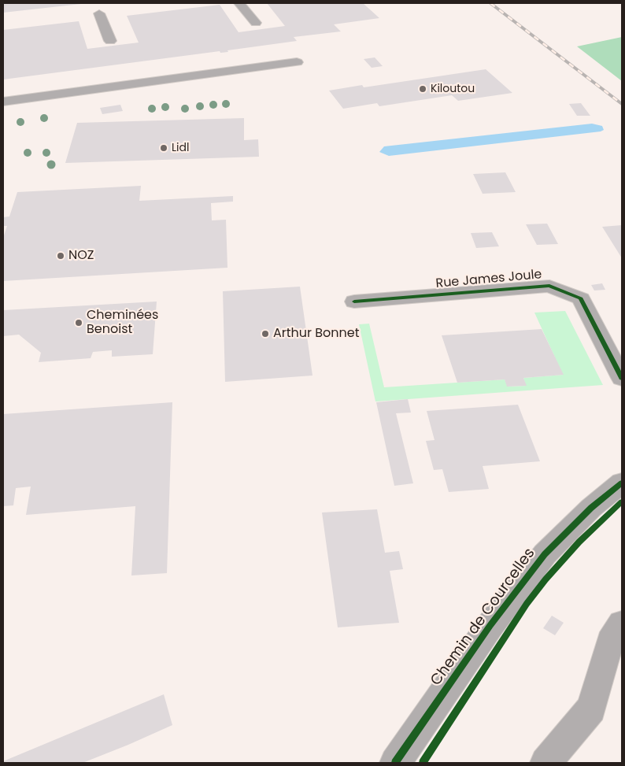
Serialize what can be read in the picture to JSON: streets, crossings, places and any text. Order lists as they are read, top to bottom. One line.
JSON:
{"streets":{"street":["Rue James Joule","Chemin de Courcelles"]},"places":["Kiloutou","Lidl","NOZ","Cheminées Benoist","Arthur Bonnet"]}
